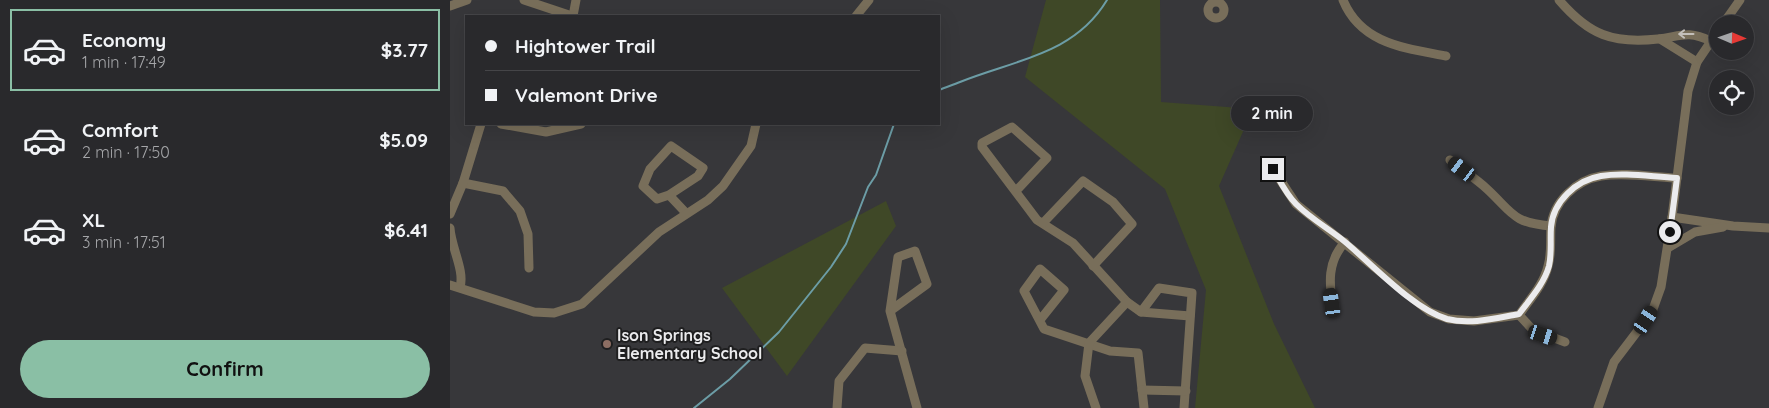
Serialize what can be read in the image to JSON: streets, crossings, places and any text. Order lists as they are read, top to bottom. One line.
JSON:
{"places":["Ison Springs Elementary School"],"north":"right","page":{"list":[{"name":"Economy","note":"1 min · 17:49","value":"$3.77"},{"name":"Comfort","note":"2 min · 17:50","value":"$5.09"},{"name":"XL","note":"3 min · 17:51","value":"$6.41"}],"banner":["Hightower Trail","Valemont Drive"],"bubble":"2 min","buttons":"Confirm"}}
